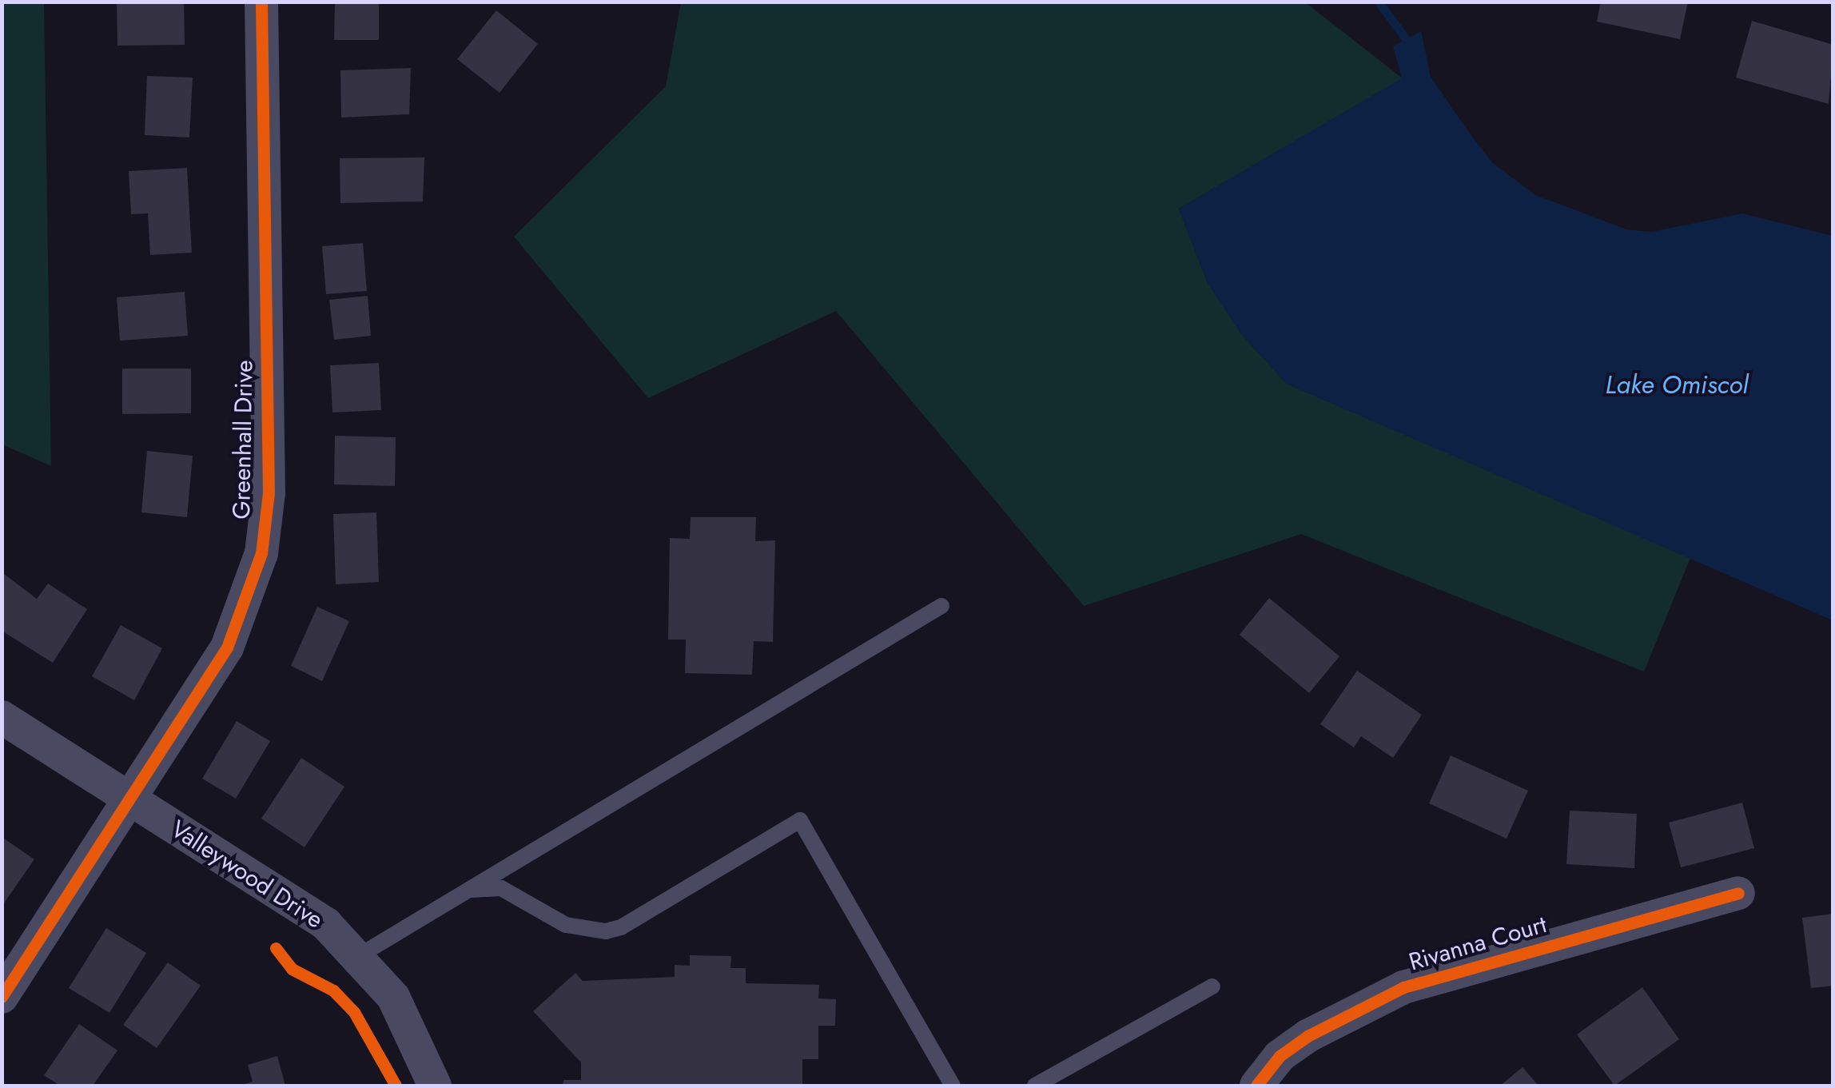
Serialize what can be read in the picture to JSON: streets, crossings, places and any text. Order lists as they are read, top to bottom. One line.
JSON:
{"streets":{"street":["Greenhall Drive","Valleywood Drive","Rivanna Court"]},"crossings":[["Greenhall Drive","Valleywood Drive"]],"water":["Lake Omiscol"]}
